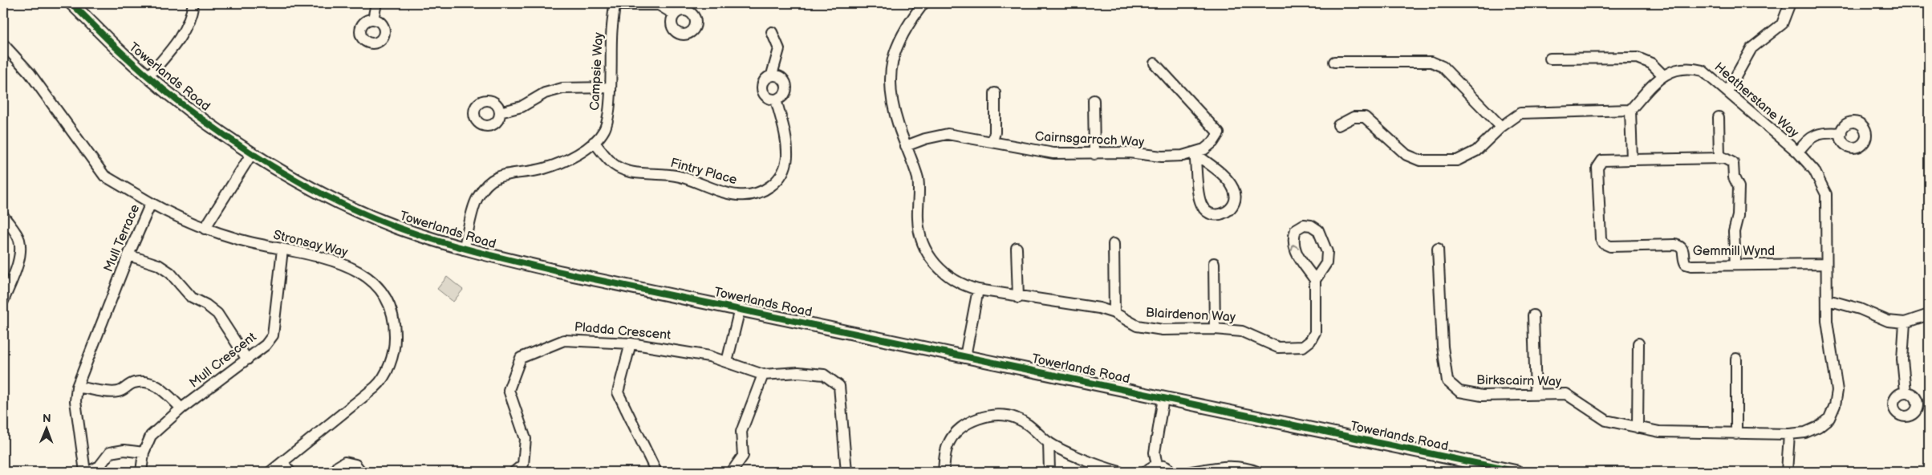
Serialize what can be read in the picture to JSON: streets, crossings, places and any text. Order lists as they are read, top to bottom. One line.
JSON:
{"streets":{"street":["Campsie Way","Towerlands Road","Heatherstane Way","Cairnsgarroch Way","Fintry Place","Mull Terrace","Stronsay Way","Gemmill Wynd","Blairdenon Way","Pladda Crescent","Mull Crescent","Birkscairn Way"]},"crossings":[["Campsie Way","Towerlands Road"],["Campsie Way","Fintry Place"],["Heatherstane Way","Gemmill Wynd"],["Heatherstane Way","Birkscairn Way"],["Cairnsgarroch Way","Blairdenon Way"],["Mull Terrace","Stronsay Way"],["Stronsay Way","Mull Crescent"]],"north":"top"}
